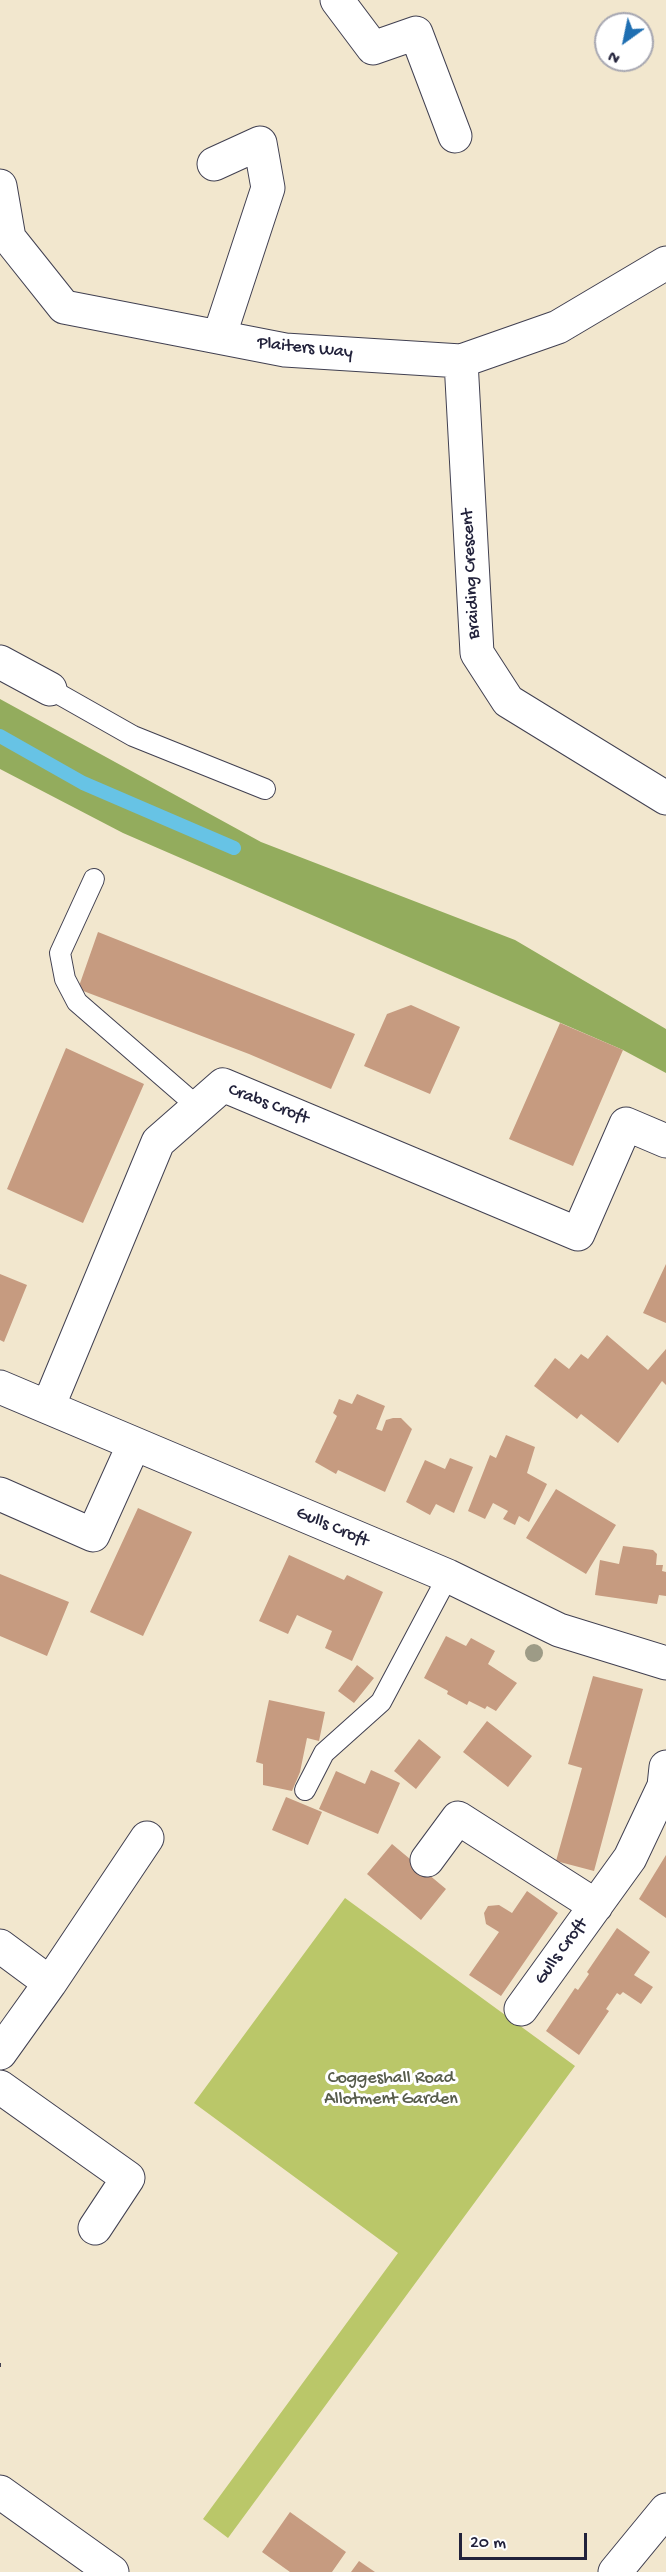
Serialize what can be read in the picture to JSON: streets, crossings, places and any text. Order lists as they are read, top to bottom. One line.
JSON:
{"streets":{"street":["Plaiters Way","Braiding Crescent","Crabs Croft","Gulls Croft"]},"crossings":[["Plaiters Way","Braiding Crescent"],["Crabs Croft","Gulls Croft"]],"parks":["Coggeshall Road Allotment Garden"],"scale_bar":"20 m","north":"bottom left"}
